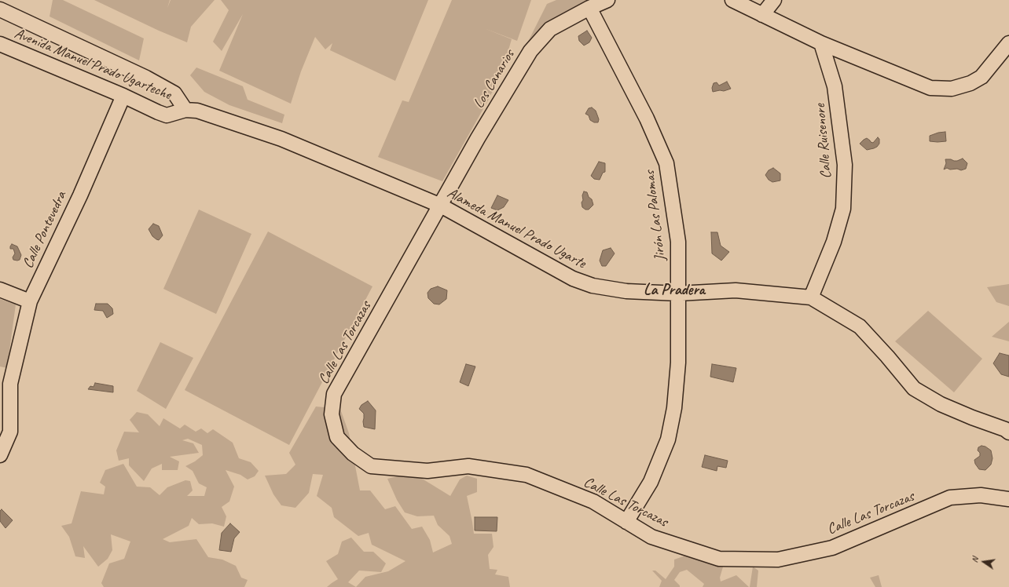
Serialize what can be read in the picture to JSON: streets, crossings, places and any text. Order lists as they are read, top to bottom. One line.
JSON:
{"streets":{"street":["Avenida Manuel Prado Ugarteche","Los Canarios","Calle Ruisenore","Jirón Las Palomas","Alameda Manuel Prado Ugarte","Calle Pontevedra","Calle Las Torcazas"]},"crossings":[["Avenida Manuel Prado Ugarteche","Alameda Manuel Prado Ugarte"],["Avenida Manuel Prado Ugarteche","Calle Pontevedra"],["Los Canarios","Jirón Las Palomas"],["Los Canarios","Alameda Manuel Prado Ugarte"],["Los Canarios","Calle Las Torcazas"],["Calle Ruisenore","Alameda Manuel Prado Ugarte"],["Jirón Las Palomas","Alameda Manuel Prado Ugarte"],["Jirón Las Palomas","Calle Las Torcazas"],["Alameda Manuel Prado Ugarte","Calle Las Torcazas"]],"districts":["La Pradera"],"north":"left"}
